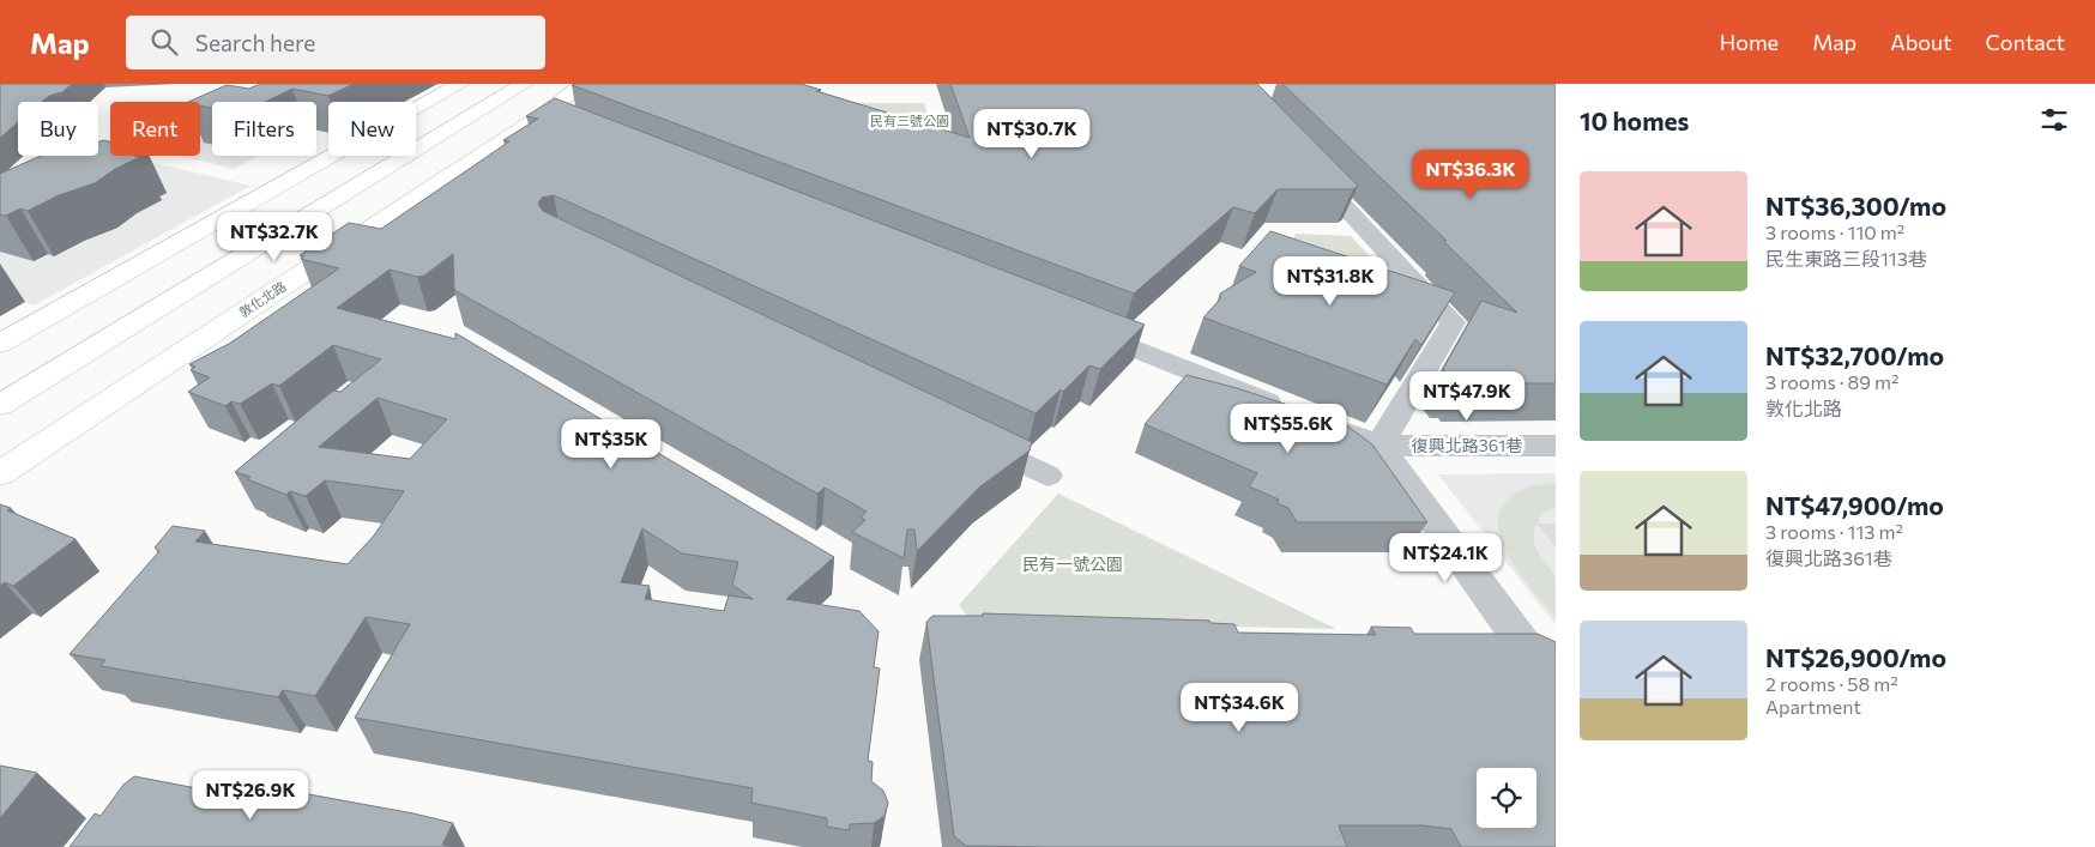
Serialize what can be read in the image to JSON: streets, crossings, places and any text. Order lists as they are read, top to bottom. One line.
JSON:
{"streets":{"main road":["敦化北路"],"street":["復興北路361巷"]},"parks":["民有三號公園","民有一號公園"],"page":{"header":"Map","search":"Search here","nav":["Home","Map","About","Contact"],"heading":"10 homes","chip":["Buy","Rent","Filters","New"],"price":["NT$30.7K","NT$36.3K","NT$32.7K","NT$31.8K","NT$47.9K","NT$55.6K","NT$35K","NT$24.1K","NT$34.6K","NT$26.9K"],"list":[{"name":"NT$36,300/mo","note":"3 rooms · 110 m² · 民生東路三段113巷"},{"name":"NT$32,700/mo","note":"3 rooms · 89 m² · 敦化北路"},{"name":"NT$47,900/mo","note":"3 rooms · 113 m² · 復興北路361巷"},{"name":"NT$26,900/mo","note":"2 rooms · 58 m² · Apartment"}]}}
